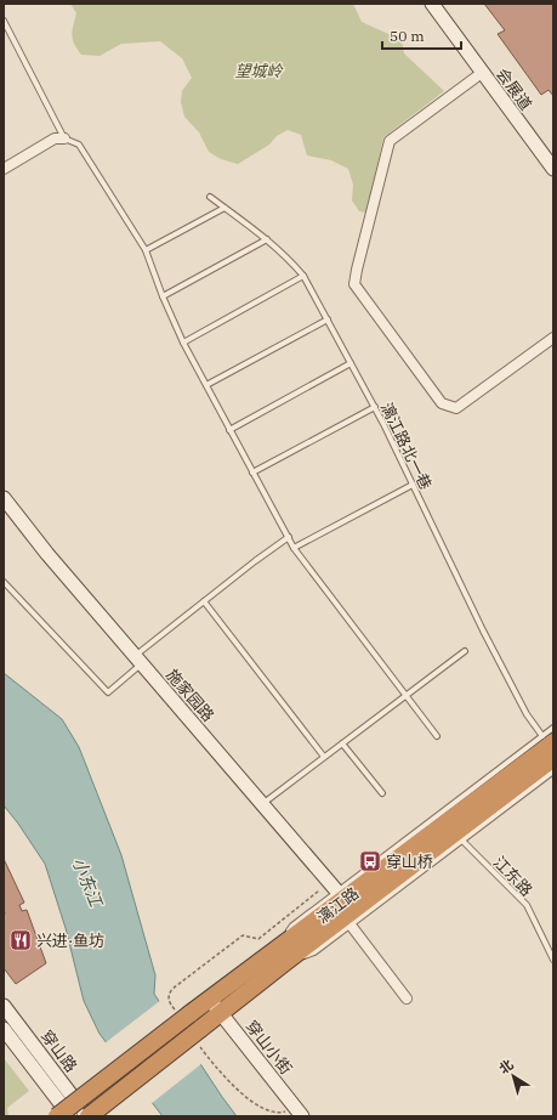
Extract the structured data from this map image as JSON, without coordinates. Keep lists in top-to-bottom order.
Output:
{
  "streets": {
    "highway": ["漓江路"],
    "street": [
      "会展道",
      "施家园路",
      "穿山小街",
      "穿山路"
    ],
    "lane": ["漓江路北一巷", "江东路"]
  },
  "crossings": [
    ["漓江路北一巷", "漓江路"],
    ["施家园路", "漓江路"],
    ["漓江路", "穿山小街"],
    ["漓江路", "穿山路"]
  ],
  "water": ["小东江"],
  "parks": ["望城岭"],
  "places": {
    "bus stop": ["穿山桥"],
    "restaurant": ["兴进·鱼坊"]
  },
  "scale_bar": "50 m",
  "north": "top left"
}
